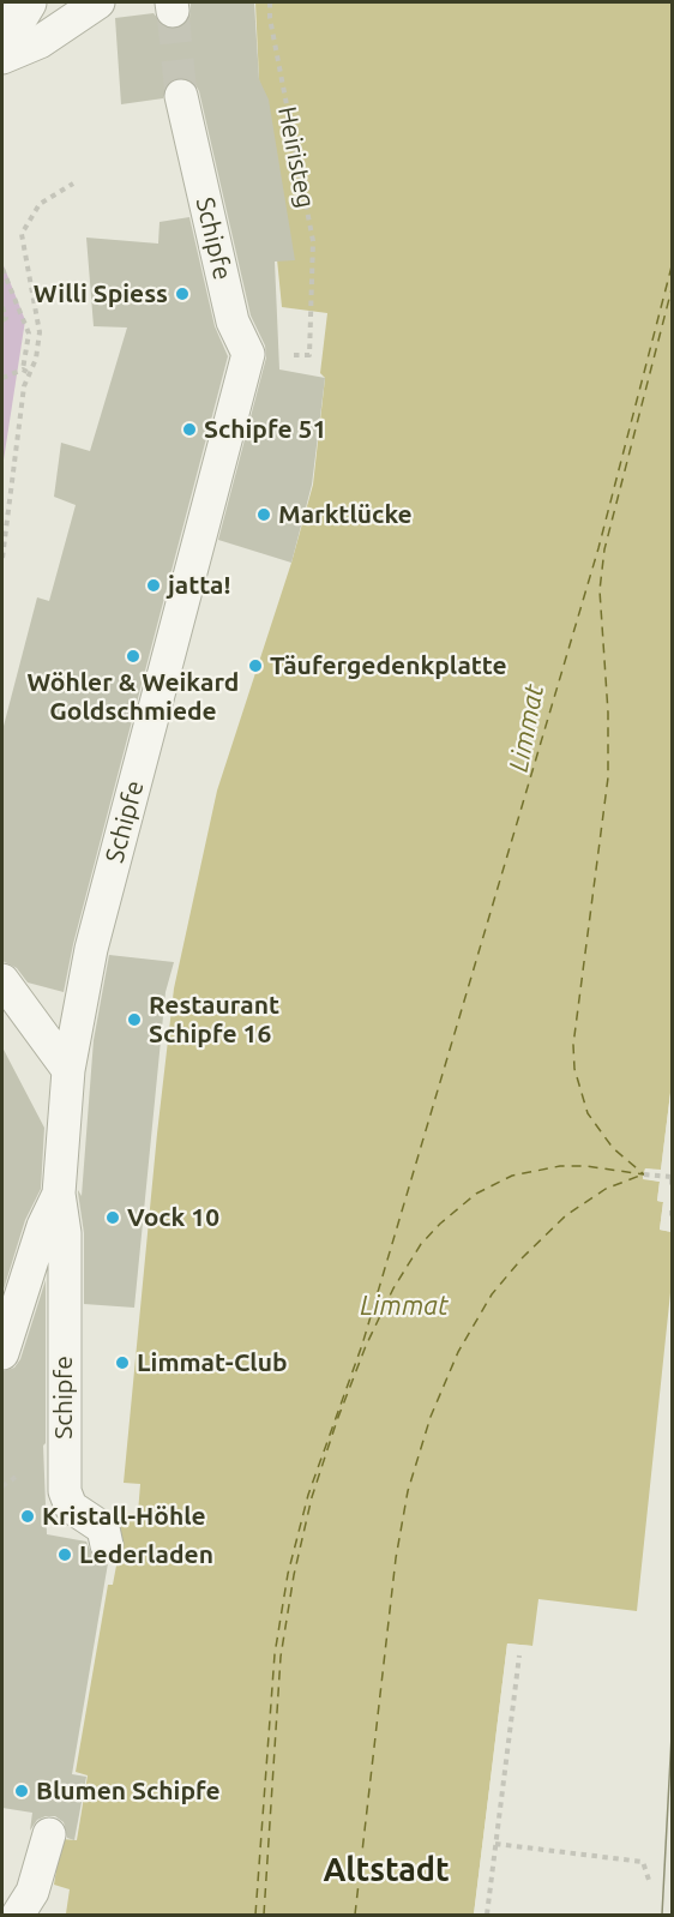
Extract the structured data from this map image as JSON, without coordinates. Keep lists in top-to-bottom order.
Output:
{
  "streets": {
    "street": ["Schipfe"],
    "path": ["Heiristeg"]
  },
  "districts": ["Altstadt"],
  "water": ["Limmat"],
  "places": [
    "Willi Spiess",
    "Schipfe 51",
    "Marktlücke",
    "jatta!",
    "Wöhler & Weikard Goldschmiede",
    "Täufergedenkplatte",
    "Restaurant Schipfe 16",
    "Vock 10",
    "Limmat-Club",
    "Kristall-Höhle",
    "Lederladen",
    "Blumen Schipfe"
  ]
}
